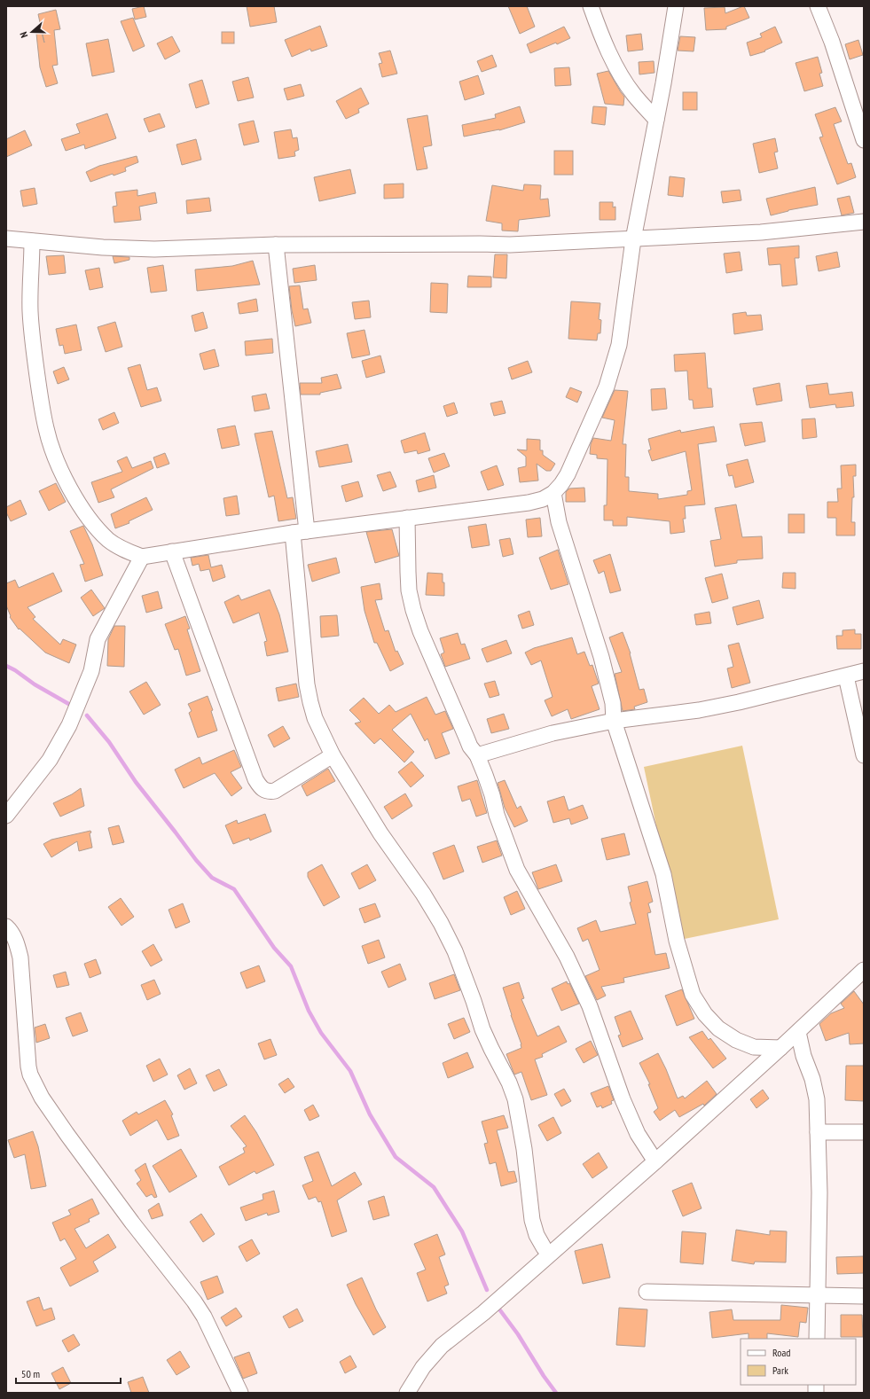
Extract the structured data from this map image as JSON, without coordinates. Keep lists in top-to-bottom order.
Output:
{
  "legend": ["Road", "Park"],
  "scale_bar": "50 m",
  "north": "left"
}
